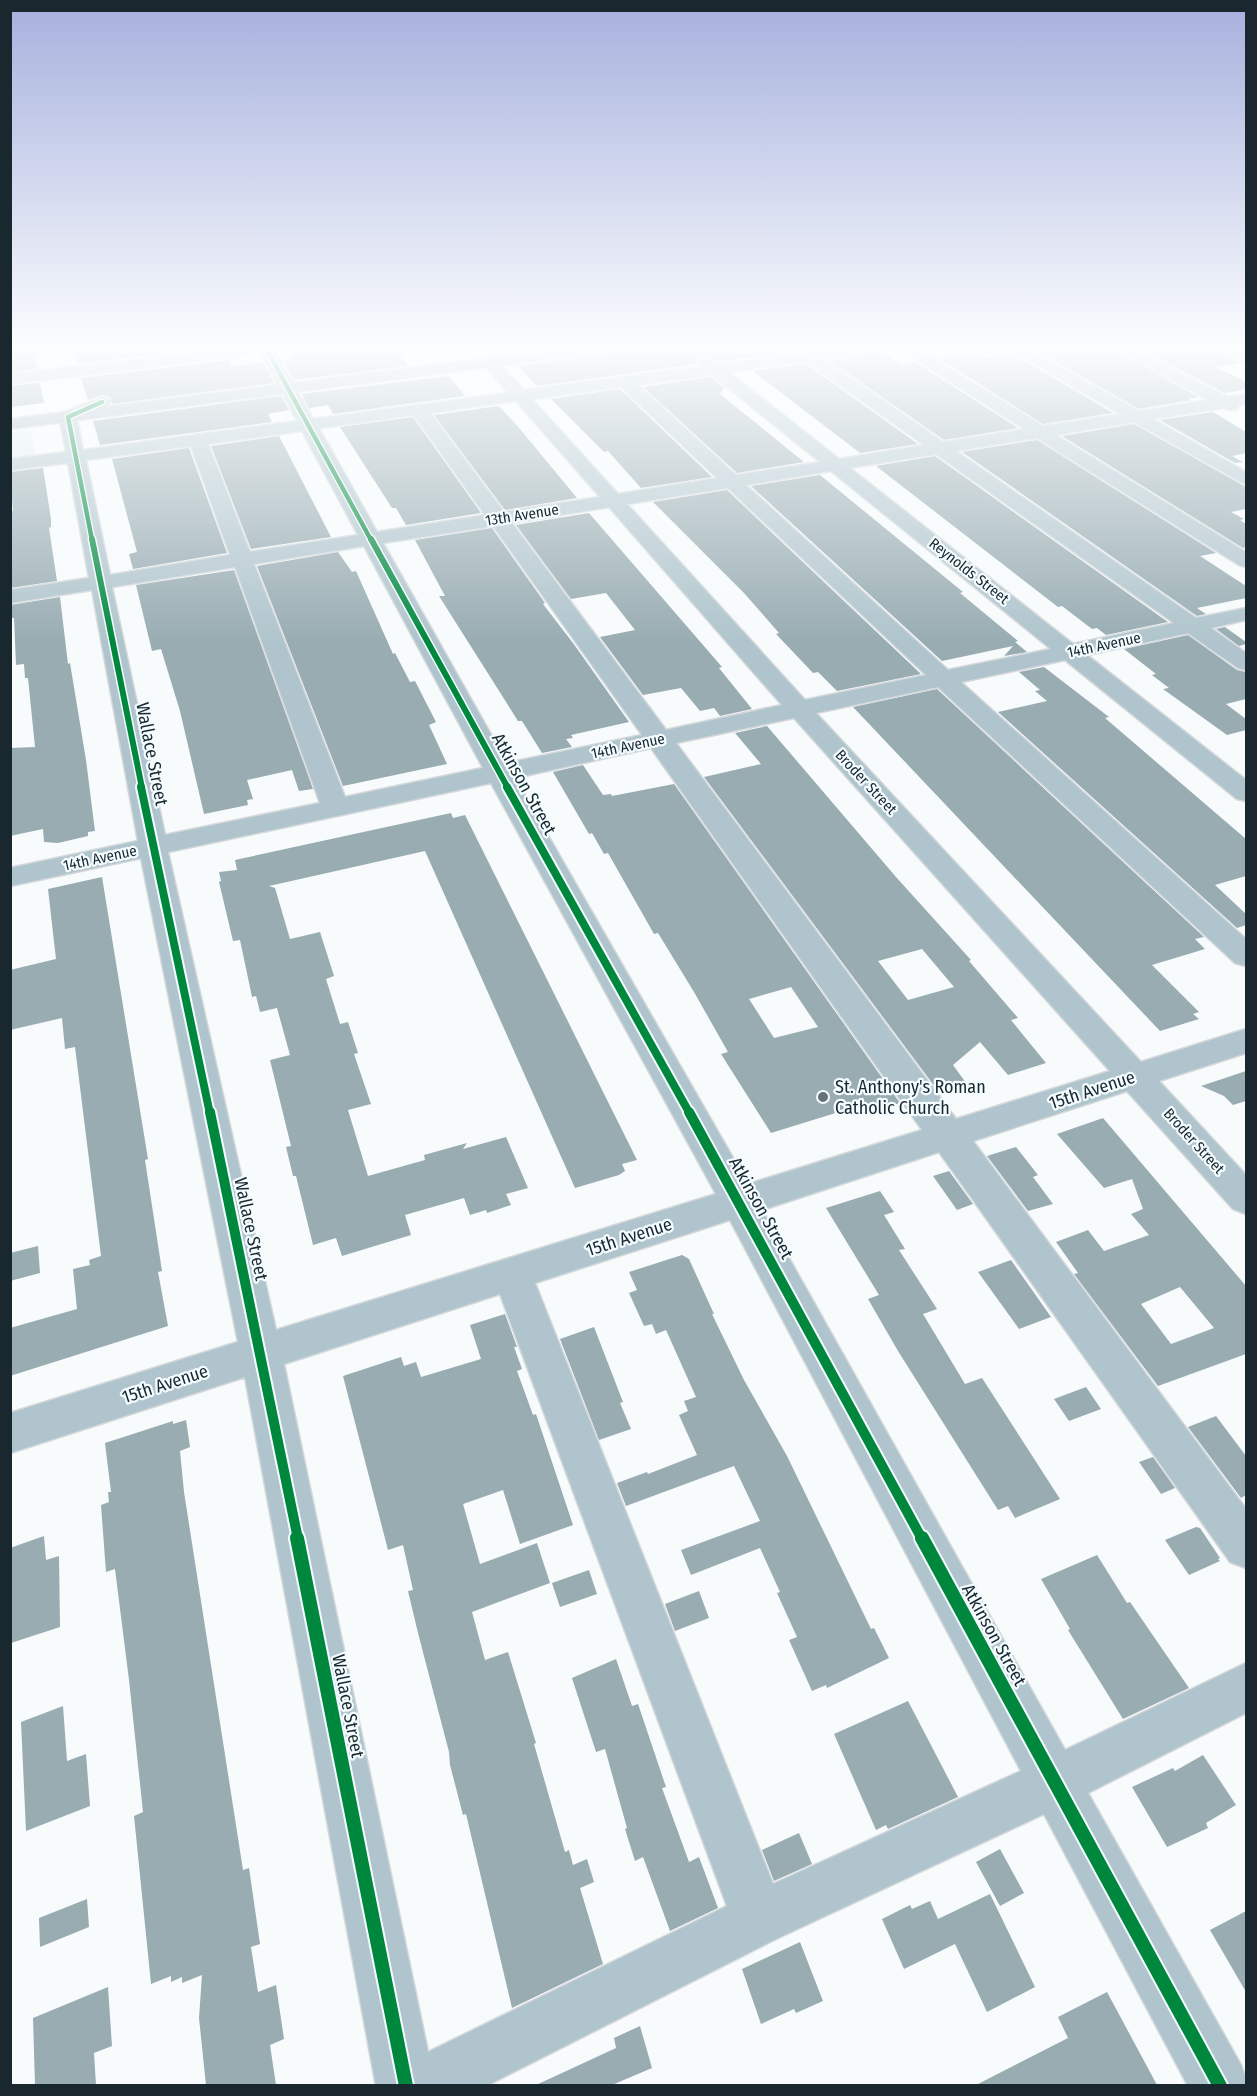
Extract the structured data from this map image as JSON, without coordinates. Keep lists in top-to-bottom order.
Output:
{
  "streets": {
    "street": [
      "13th Avenue",
      "Reynolds Street",
      "14th Avenue",
      "Wallace Street",
      "Broder Street",
      "Atkinson Street",
      "15th Avenue"
    ]
  },
  "crossings": [
    ["13th Avenue", "Reynolds Street"],
    ["13th Avenue", "Wallace Street"],
    ["13th Avenue", "Broder Street"],
    ["13th Avenue", "Atkinson Street"],
    ["Reynolds Street", "14th Avenue"],
    ["14th Avenue", "Wallace Street"],
    ["14th Avenue", "Broder Street"],
    ["14th Avenue", "Atkinson Street"],
    ["Wallace Street", "15th Avenue"],
    ["Broder Street", "15th Avenue"],
    ["Atkinson Street", "15th Avenue"]
  ],
  "places": ["St. Anthony's Roman Catholic Church"]
}
